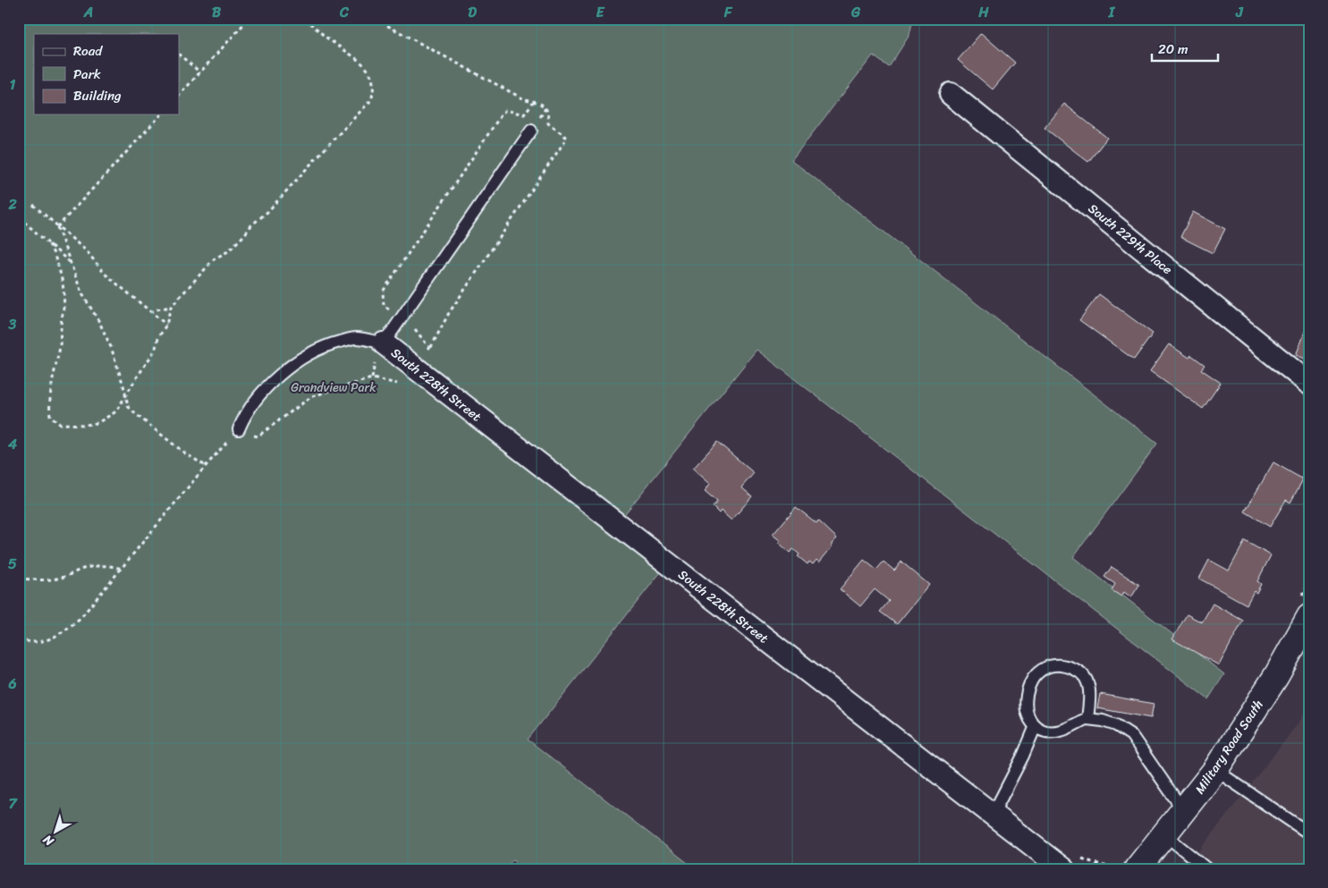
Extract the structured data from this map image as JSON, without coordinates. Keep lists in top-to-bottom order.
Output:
{
  "streets": {
    "main road": ["Military Road South"],
    "street": ["South 229th Place", "South 228th Street"]
  },
  "parks": ["Grandview Park"],
  "legend": ["Road", "Park", "Building"],
  "scale_bar": "20 m",
  "north": "bottom left",
  "grid": {
    "columns": [
      "A",
      "B",
      "C",
      "D",
      "E",
      "F",
      "G",
      "H",
      "I",
      "J"
    ],
    "rows": [
      "1",
      "2",
      "3",
      "4",
      "5",
      "6",
      "7"
    ]
  }
}
